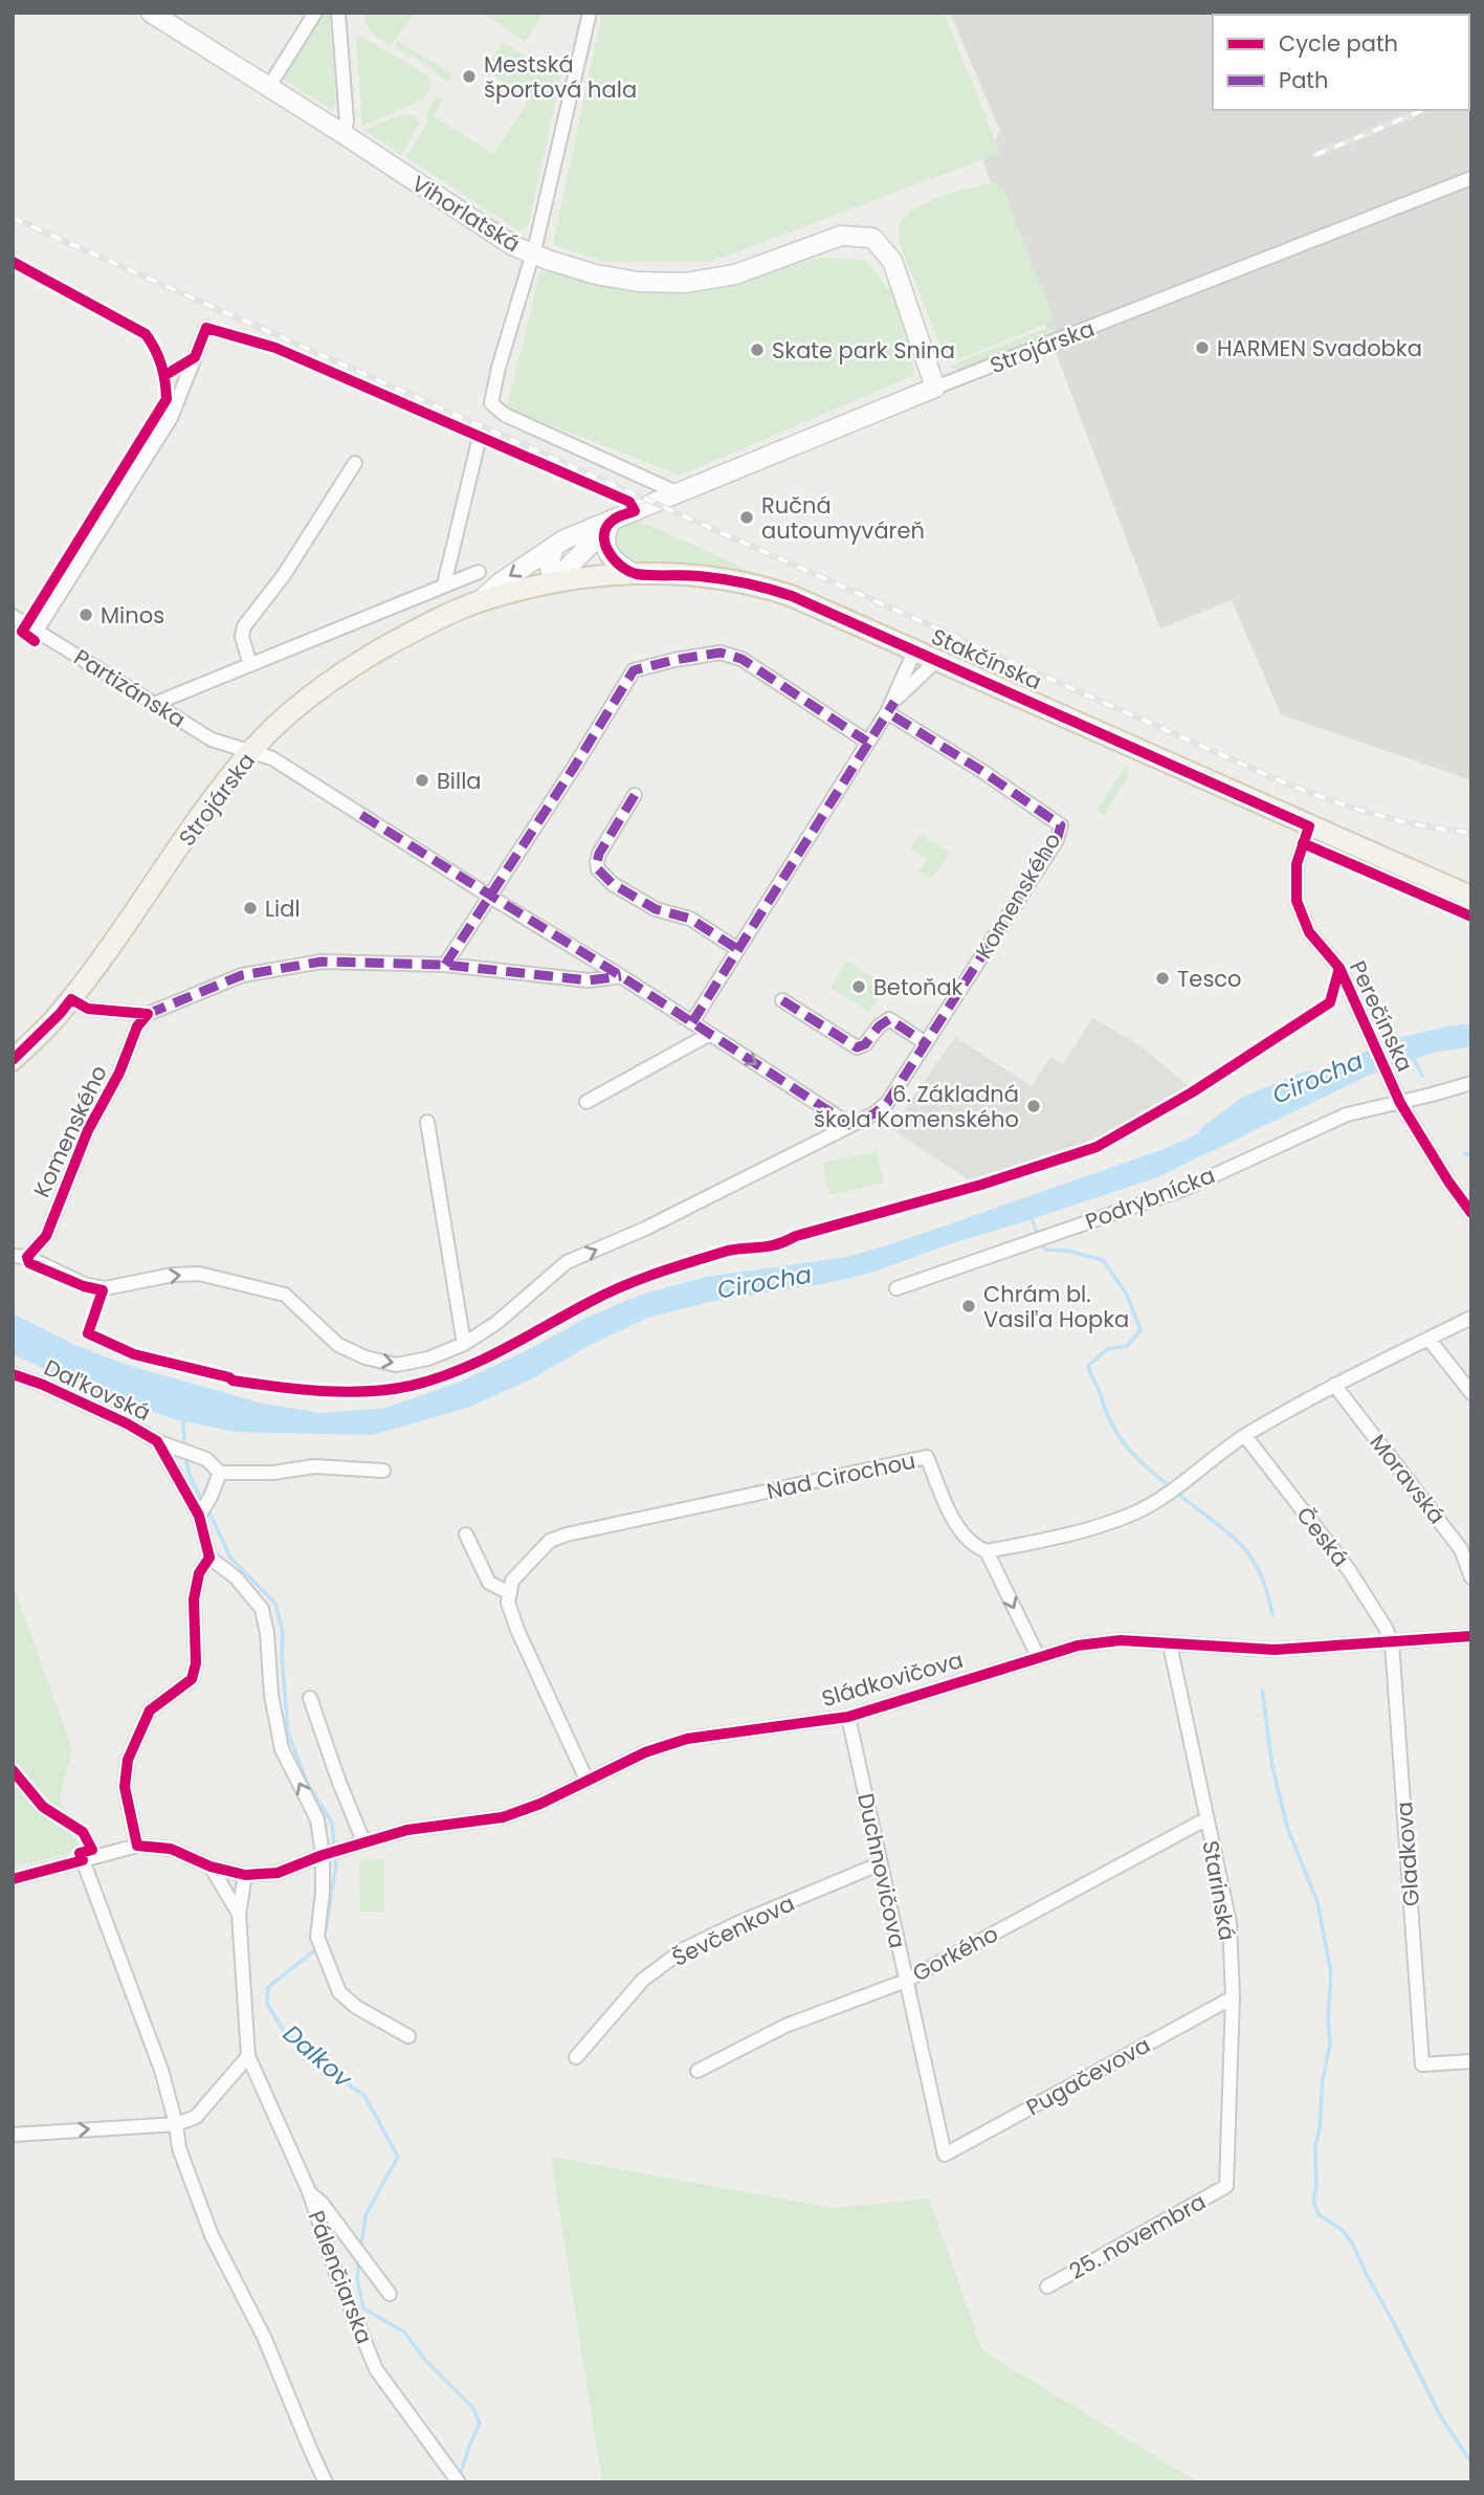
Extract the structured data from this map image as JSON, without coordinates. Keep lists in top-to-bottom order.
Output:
{
  "streets": {
    "main road": ["Vihorlatská", "Strojárska", "Stakčínska"],
    "street": [
      "Partizánska",
      "Komenského",
      "Perečínska",
      "Podrybnícka",
      "Daľkovská",
      "Nad Cirochou",
      "Moravská",
      "Česká",
      "Sládkovičova",
      "Gladkova",
      "Duchnovičova",
      "Starinská",
      "Ševčenkova",
      "Gorkého",
      "Pugačevova",
      "25. novembra",
      "Pálenčiarska"
    ]
  },
  "crossings": [
    ["Vihorlatská", "Strojárska"],
    ["Strojárska", "Stakčínska"],
    ["Strojárska", "Partizánska"],
    ["Stakčínska", "Perečínska"],
    ["Perečínska", "Podrybnícka"],
    ["Česká", "Sládkovičova"],
    ["Česká", "Gladkova"],
    ["Sládkovičova", "Gladkova"],
    ["Sládkovičova", "Duchnovičova"],
    ["Sládkovičova", "Starinská"],
    ["Sládkovičova", "Pálenčiarska"],
    ["Duchnovičova", "Ševčenkova"],
    ["Duchnovičova", "Gorkého"],
    ["Duchnovičova", "Pugačevova"],
    ["Starinská", "Gorkého"],
    ["Starinská", "Pugačevova"],
    ["Starinská", "25. novembra"]
  ],
  "one_way": ["Komenského"],
  "water": ["Cirocha", "Dalkov"],
  "places": [
    "Mestská športová hala",
    "HARMEN Svadobka",
    "Skate park Snina",
    "Ručná autoumyváreň",
    "Minos",
    "Billa",
    "Lidl",
    "Tesco",
    "Betoňak",
    "6. Základná škola Komenského",
    "Chrám bl. Vasiľa Hopka"
  ],
  "legend": ["Cycle path", "Path"]
}
